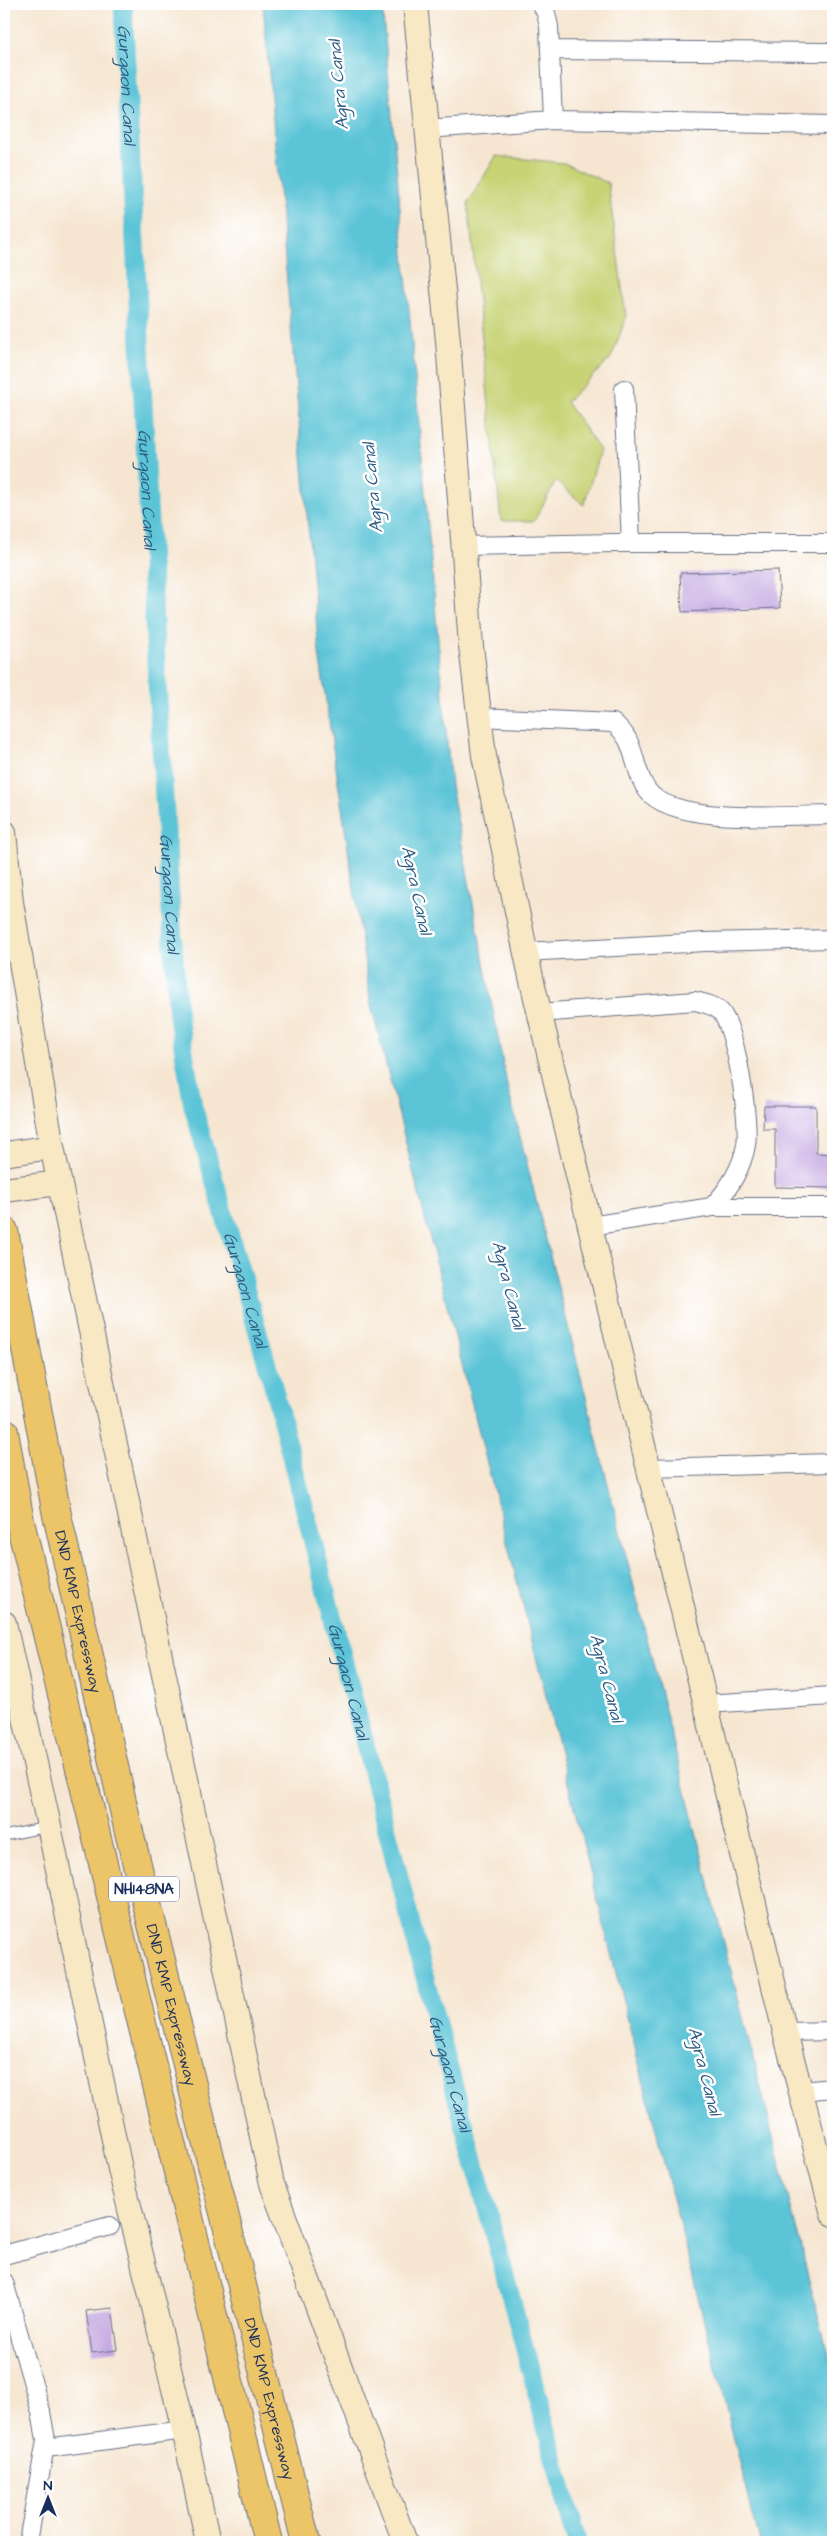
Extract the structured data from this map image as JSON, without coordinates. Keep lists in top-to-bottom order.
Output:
{
  "streets": {
    "highway": ["DND KMP Expressway", "NH148NA"]
  },
  "water": ["Gurgaon Canal", "Agra Canal"],
  "north": "top"
}
